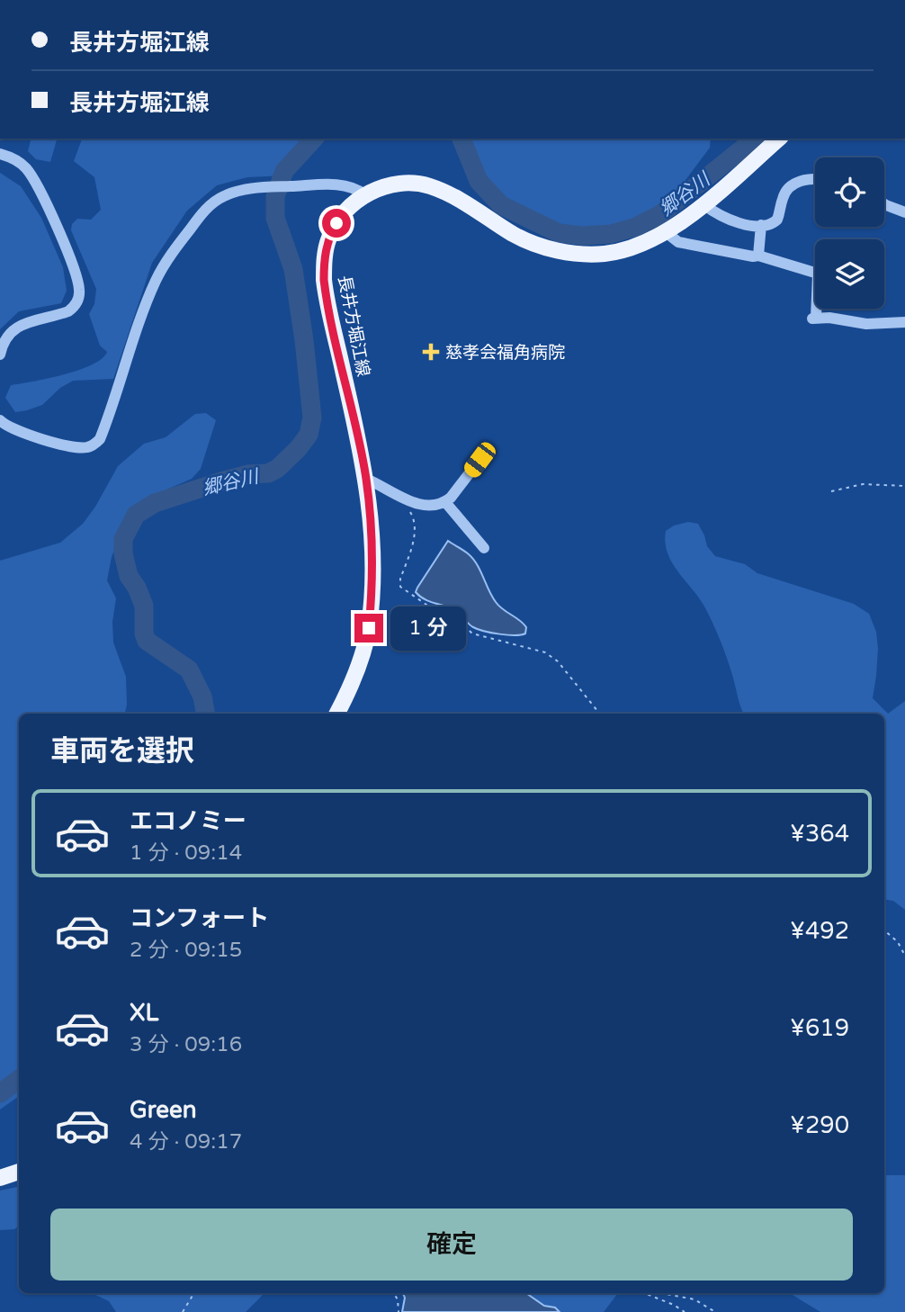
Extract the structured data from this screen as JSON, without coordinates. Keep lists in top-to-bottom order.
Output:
{
  "streets": {
    "main road": ["長井方堀江線"]
  },
  "water": ["郷谷川"],
  "places": {
    "health": ["慈孝会福角病院"]
  },
  "page": {
    "banner": ["長井方堀江線", "長井方堀江線"],
    "bubble": "1 分",
    "heading": "車両を選択",
    "list": [
      {
        "name": "エコノミー",
        "note": "1 分 · 09:14",
        "value": "¥364"
      },
      {
        "name": "コンフォート",
        "note": "2 分 · 09:15",
        "value": "¥492"
      },
      {
        "name": "XL",
        "note": "3 分 · 09:16",
        "value": "¥619"
      },
      {
        "name": "Green",
        "note": "4 分 · 09:17",
        "value": "¥290"
      }
    ],
    "buttons": "確定"
  }
}
